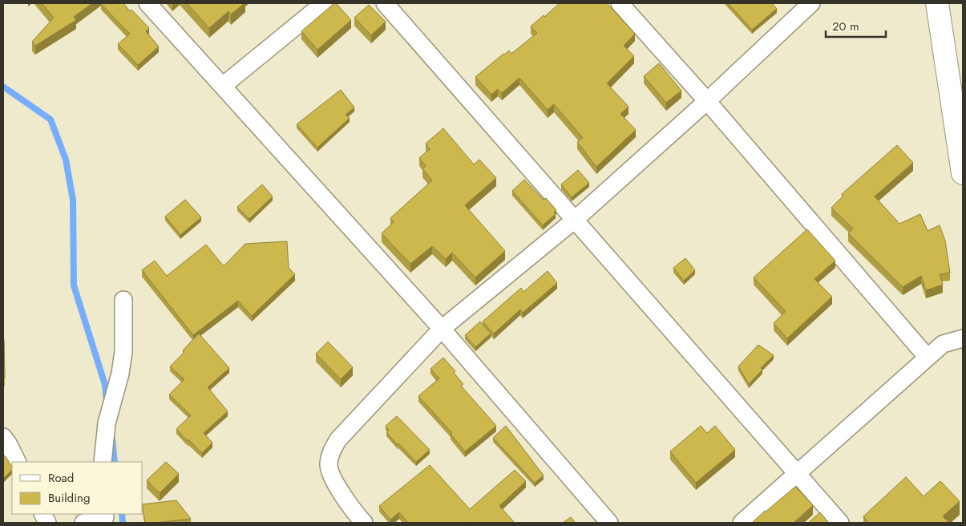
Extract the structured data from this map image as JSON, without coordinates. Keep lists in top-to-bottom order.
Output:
{
  "legend": ["Road", "Building"],
  "scale_bar": "20 m"
}
